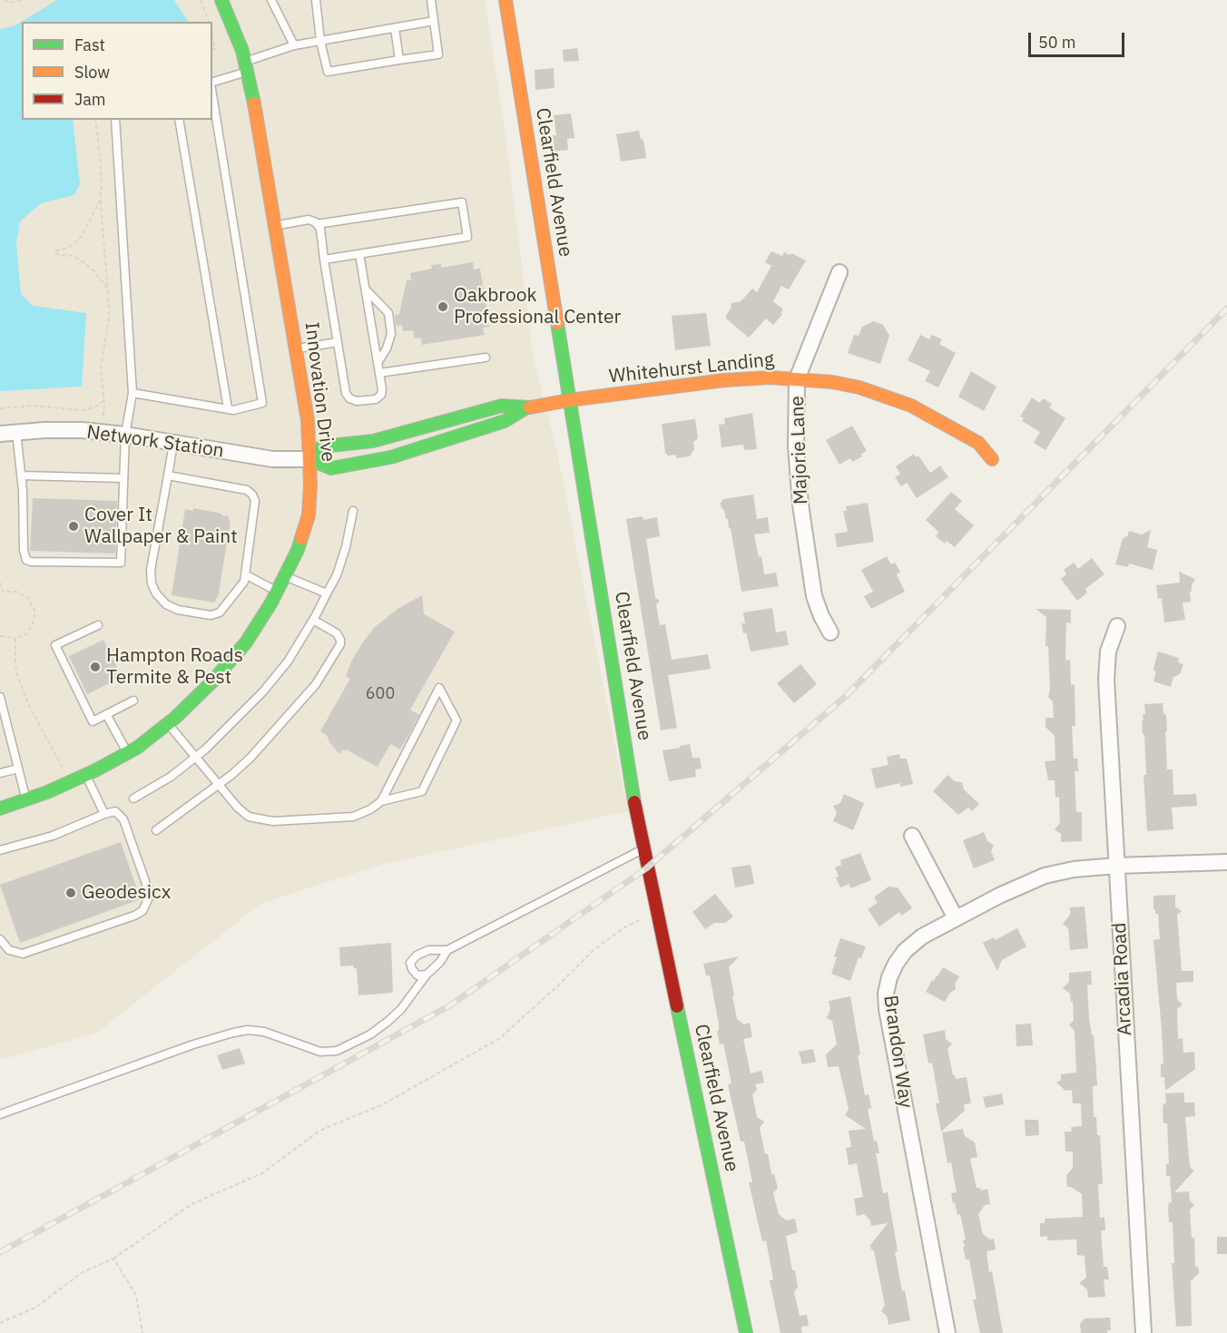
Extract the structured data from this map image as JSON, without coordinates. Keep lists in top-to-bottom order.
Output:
{
  "streets": {
    "street": [
      "Clearfield Avenue",
      "Whitehurst Landing",
      "Innovation Drive",
      "Network Station",
      "Majorie Lane",
      "Arcadia Road",
      "Brandon Way"
    ]
  },
  "crossings": [
    ["Clearfield Avenue", "Whitehurst Landing"],
    ["Clearfield Avenue", "Network Station"],
    ["Whitehurst Landing", "Network Station"],
    ["Whitehurst Landing", "Majorie Lane"],
    ["Innovation Drive", "Network Station"],
    ["Arcadia Road", "Brandon Way"]
  ],
  "places": [
    "Oakbrook Professional Center",
    "Cover It Wallpaper & Paint",
    "Hampton Roads Termite & Pest",
    "Geodesicx"
  ],
  "house_numbers": ["600"],
  "legend": ["Fast", "Slow", "Jam"],
  "scale_bar": "50 m"
}
